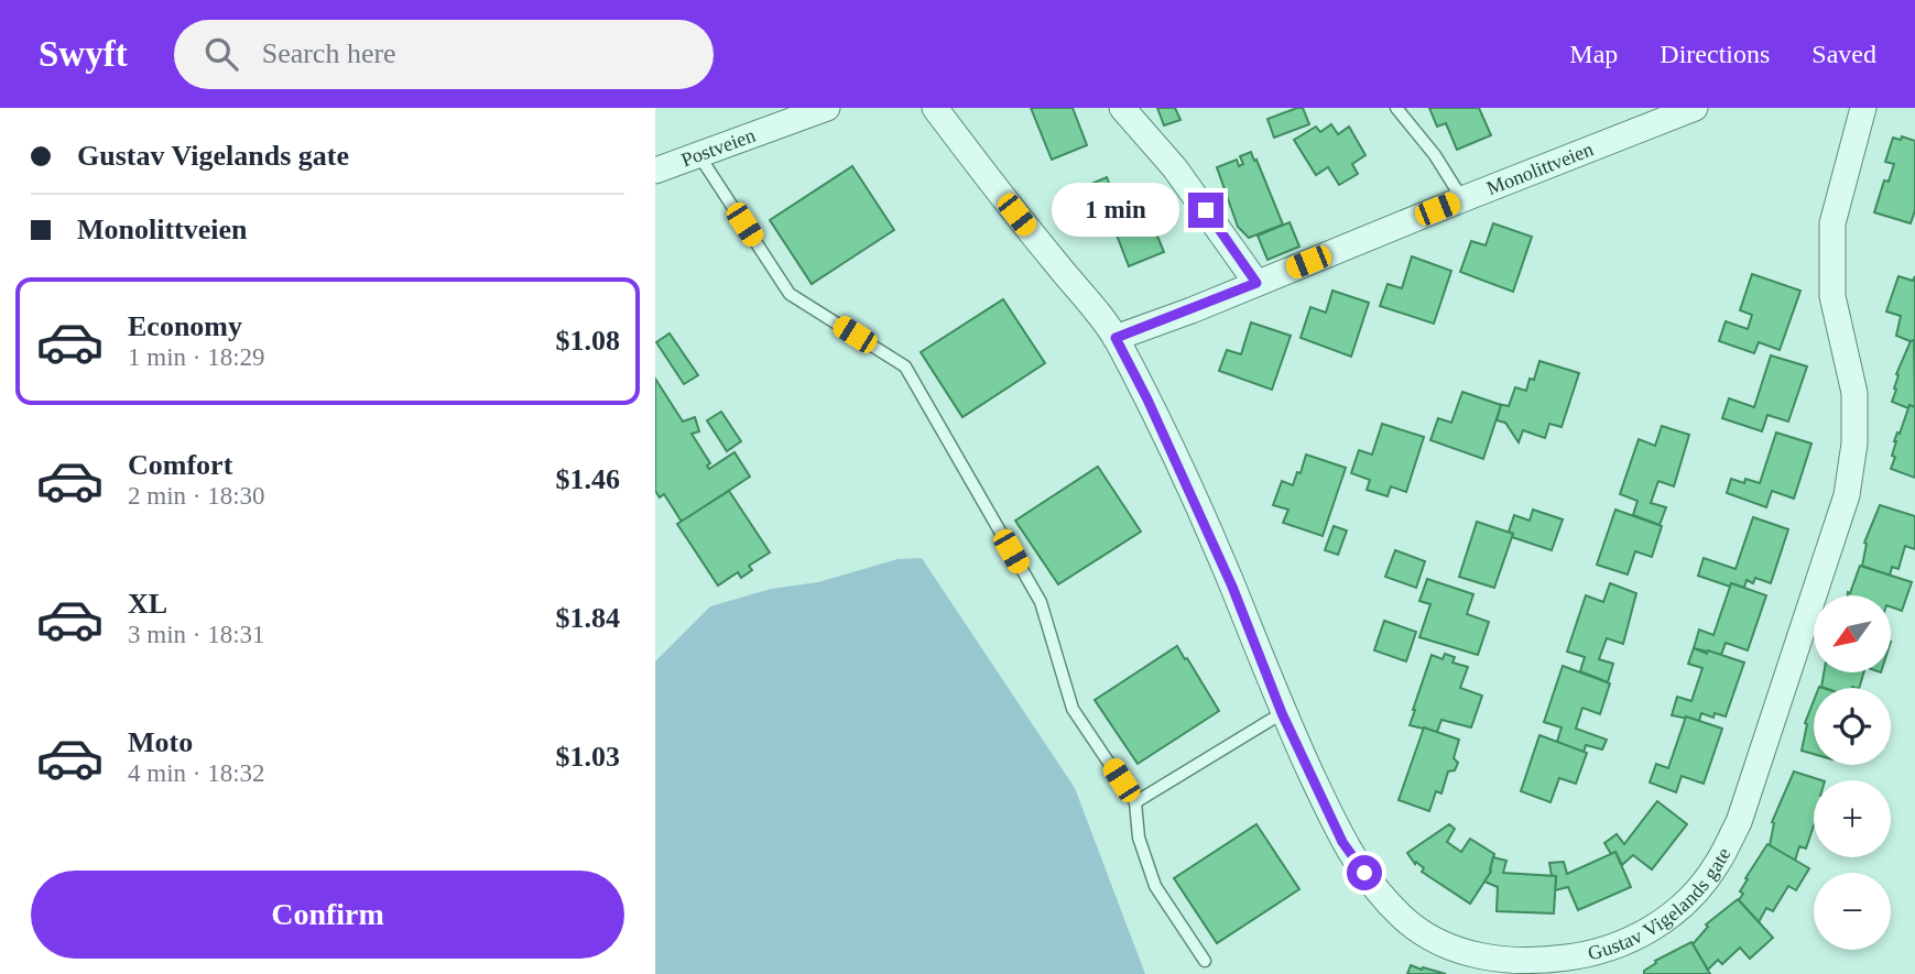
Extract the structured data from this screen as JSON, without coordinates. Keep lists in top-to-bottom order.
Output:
{
  "streets": {
    "street": ["Postveien", "Monolittveien", "Gustav Vigelands gate"]
  },
  "crossings": [
    ["Monolittveien", "Gustav Vigelands gate"]
  ],
  "north": "bottom left",
  "page": {
    "header": "Swyft",
    "search": "Search here",
    "nav": ["Map", "Directions", "Saved"],
    "banner": ["Gustav Vigelands gate", "Monolittveien"],
    "bubble": "1 min",
    "list": [
      {
        "name": "Economy",
        "note": "1 min · 18:29",
        "value": "$1.08"
      },
      {
        "name": "Comfort",
        "note": "2 min · 18:30",
        "value": "$1.46"
      },
      {
        "name": "XL",
        "note": "3 min · 18:31",
        "value": "$1.84"
      },
      {
        "name": "Moto",
        "note": "4 min · 18:32",
        "value": "$1.03"
      }
    ],
    "map_buttons": ["+", "−"],
    "buttons": "Confirm"
  }
}
